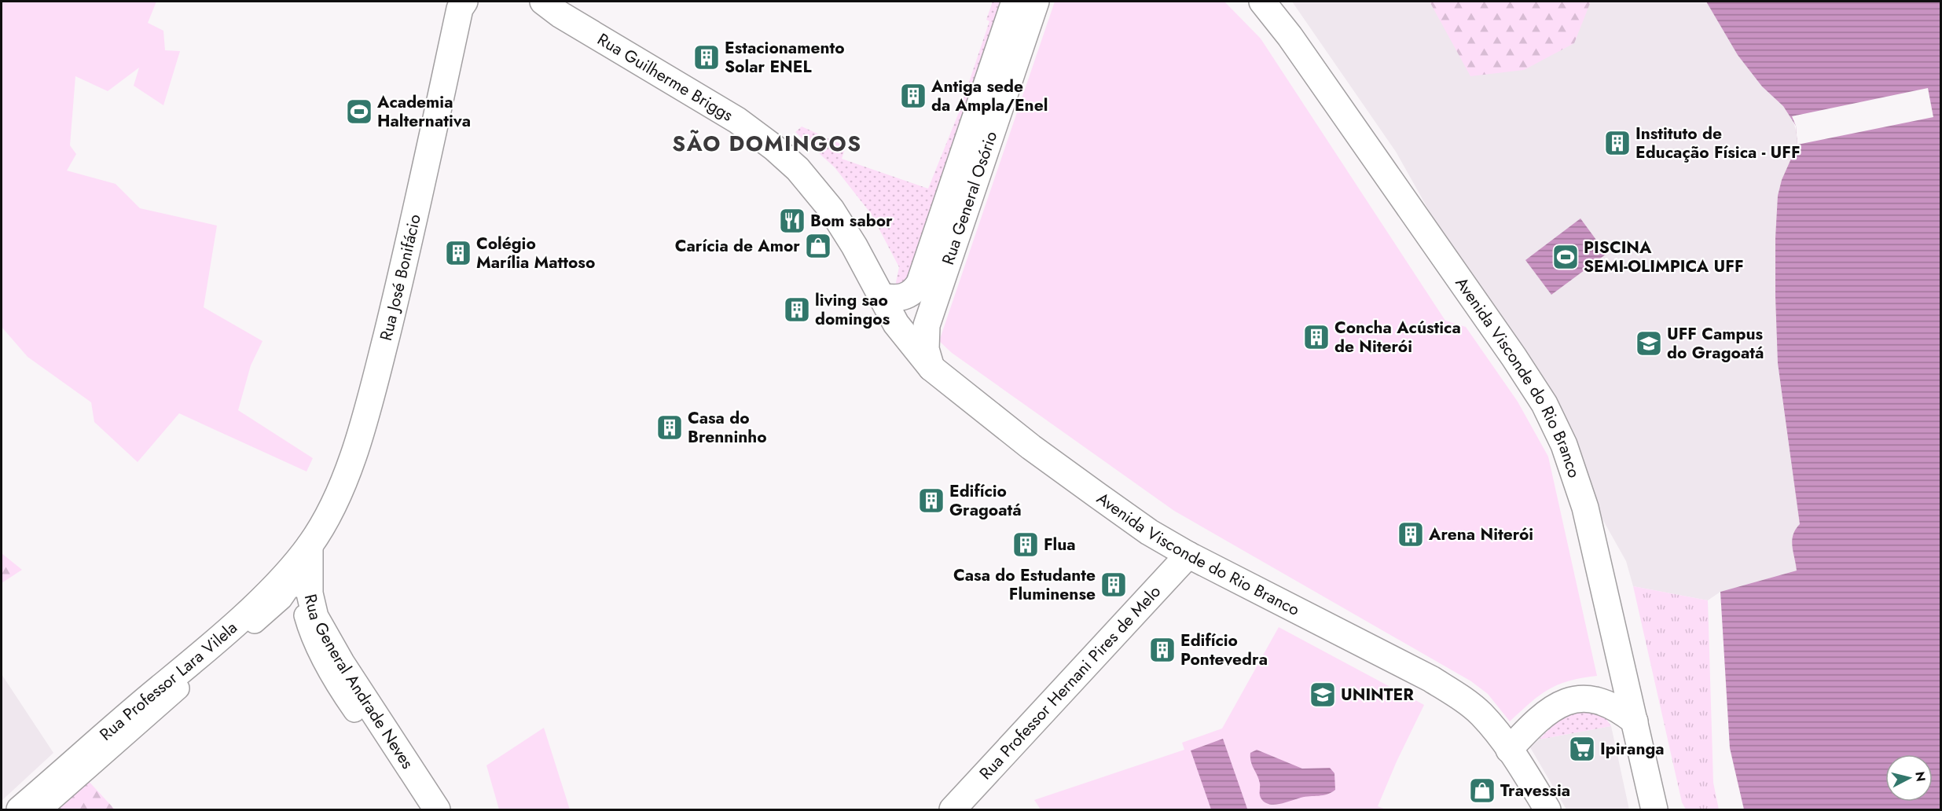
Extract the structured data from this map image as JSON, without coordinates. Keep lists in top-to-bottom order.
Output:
{
  "streets": {
    "street": [
      "Rua Guilherme Briggs",
      "Rua General Osório",
      "Rua José Bonifácio",
      "Avenida Visconde do Rio Branco",
      "Rua Professor Lara Vilela",
      "Rua General Andrade Neves",
      "Rua Professor Hernani Pires de Melo"
    ]
  },
  "crossings": [
    ["Rua Guilherme Briggs", "Rua General Osório"],
    ["Rua Guilherme Briggs", "Avenida Visconde do Rio Branco"],
    ["Rua General Osório", "Avenida Visconde do Rio Branco"],
    ["Rua José Bonifácio", "Rua Professor Lara Vilela"],
    ["Rua José Bonifácio", "Rua General Andrade Neves"],
    ["Avenida Visconde do Rio Branco", "Rua Professor Hernani Pires de Melo"],
    ["Rua Professor Lara Vilela", "Rua General Andrade Neves"]
  ],
  "districts": ["SÃO DOMINGOS"],
  "places": {
    "building": [
      "Estacionamento Solar ENEL",
      "Antiga sede da Ampla/Enel",
      "Instituto de Educação Física - UFF",
      "Colégio Marília Mattoso",
      "living sao domingos",
      "Concha Acústica de Niterói",
      "Casa do Brenninho",
      "Edifício Gragoatá",
      "Arena Niterói",
      "Flua",
      "Casa do Estudante Fluminense",
      "Edifício Pontevedra"
    ],
    "sports": ["Academia Halternativa", "PISCINA SEMI-OLIMPICA UFF"],
    "restaurant": ["Bom sabor"],
    "shop": ["Carícia de Amor", "Travessia"],
    "school or university": ["UFF Campus do Gragoatá", "UNINTER"],
    "supermarket": ["Ipiranga"]
  },
  "north": "right"
}
